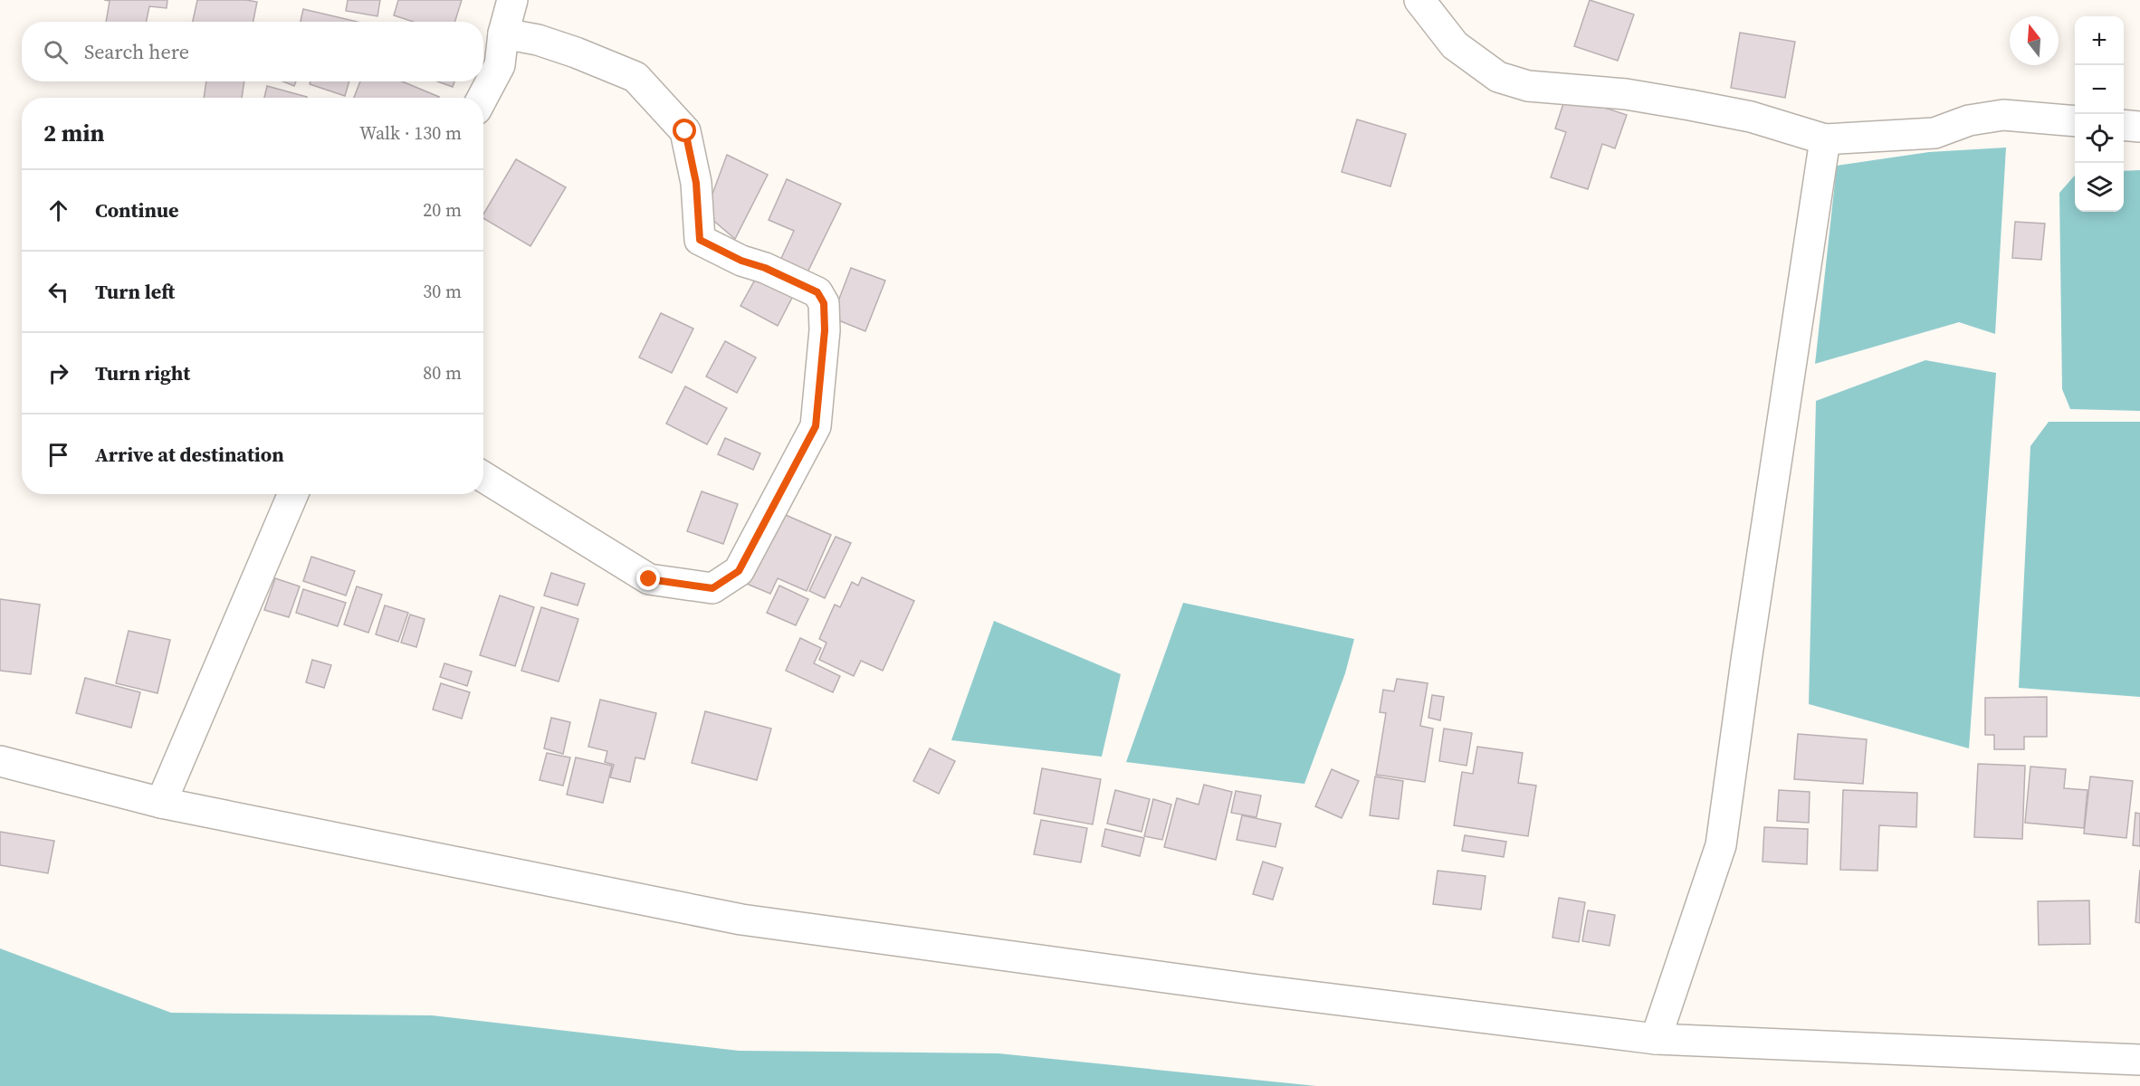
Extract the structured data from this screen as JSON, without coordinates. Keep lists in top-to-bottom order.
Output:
{
  "north": "top",
  "page": {
    "map_buttons": ["+", "−"],
    "search": "Search here",
    "heading": ["2 min", "Walk · 130 m"],
    "list": [
      ["Continue", "20 m"],
      ["Turn left", "30 m"],
      ["Turn right", "80 m"],
      "Arrive at destination"
    ]
  }
}
